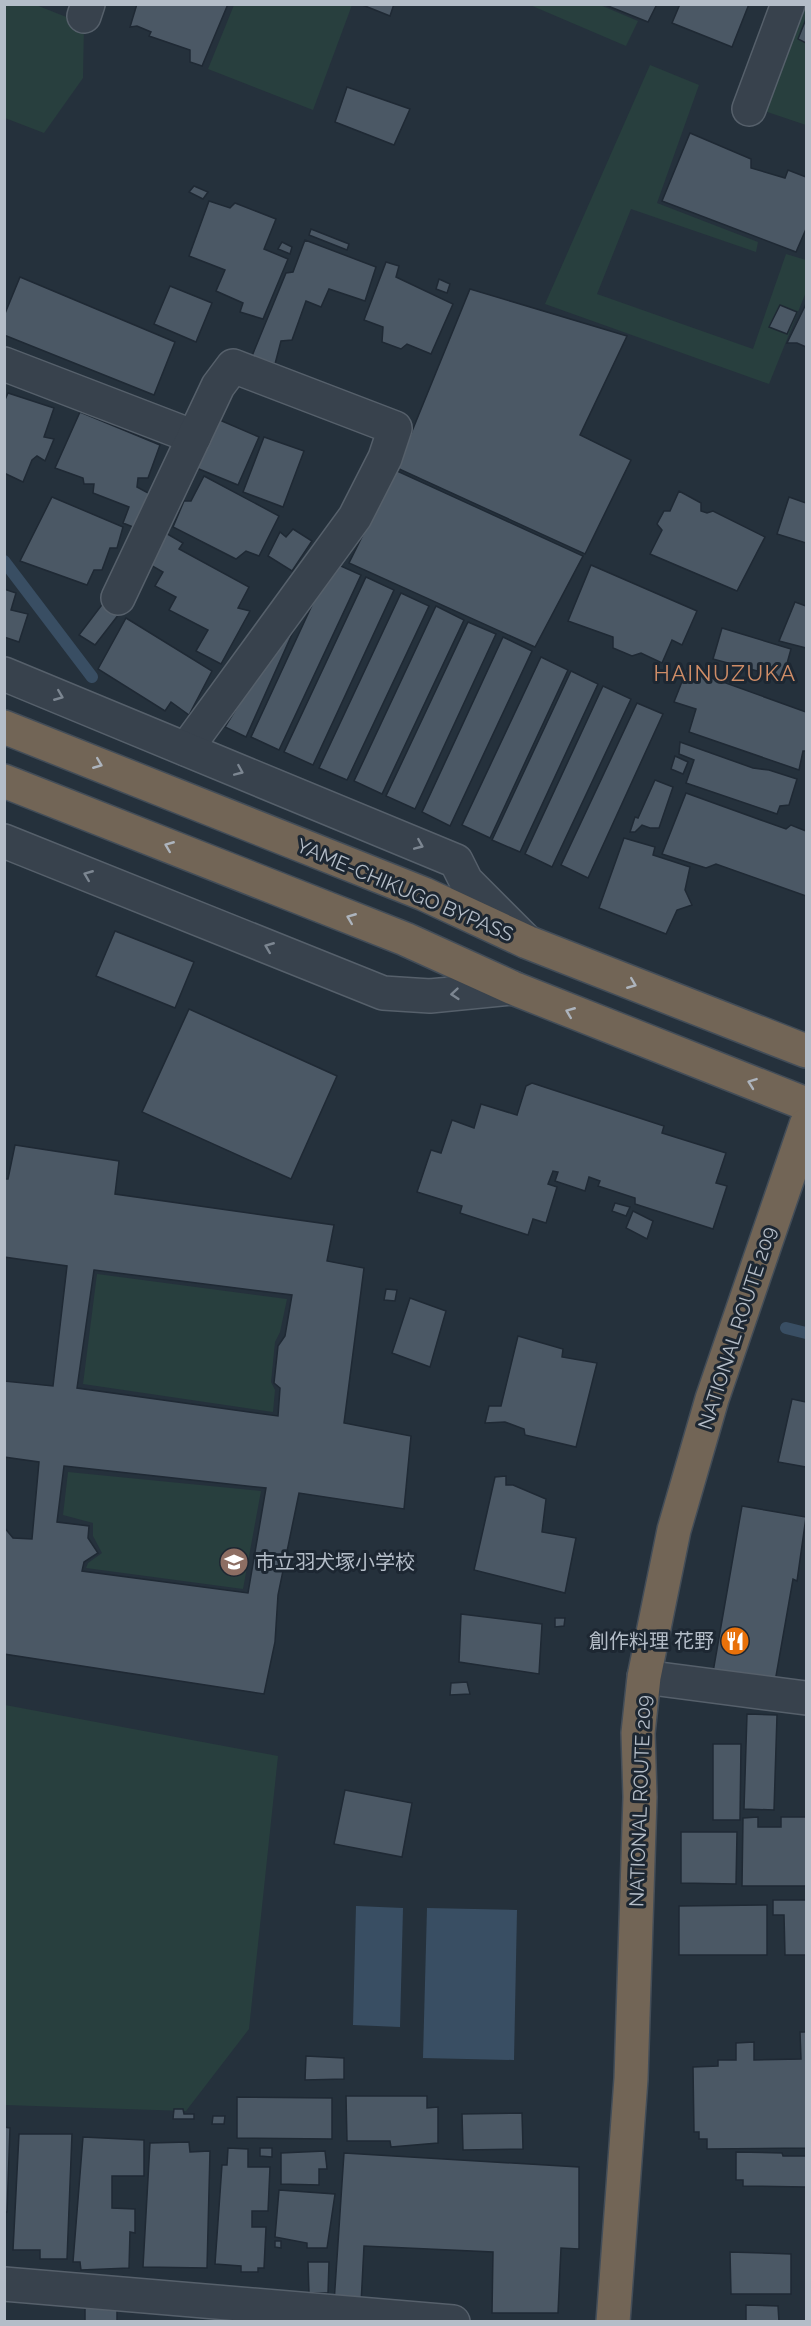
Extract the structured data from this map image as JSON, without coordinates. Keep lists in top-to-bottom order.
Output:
{
  "streets": {
    "highway": ["YAME-CHIKUGO BYPASS", "NATIONAL ROUTE 209"]
  },
  "districts": ["HAINUZUKA"],
  "places": {
    "school or university": ["市立羽犬塚小学校"],
    "restaurant": ["創作料理 花野"]
  }
}
